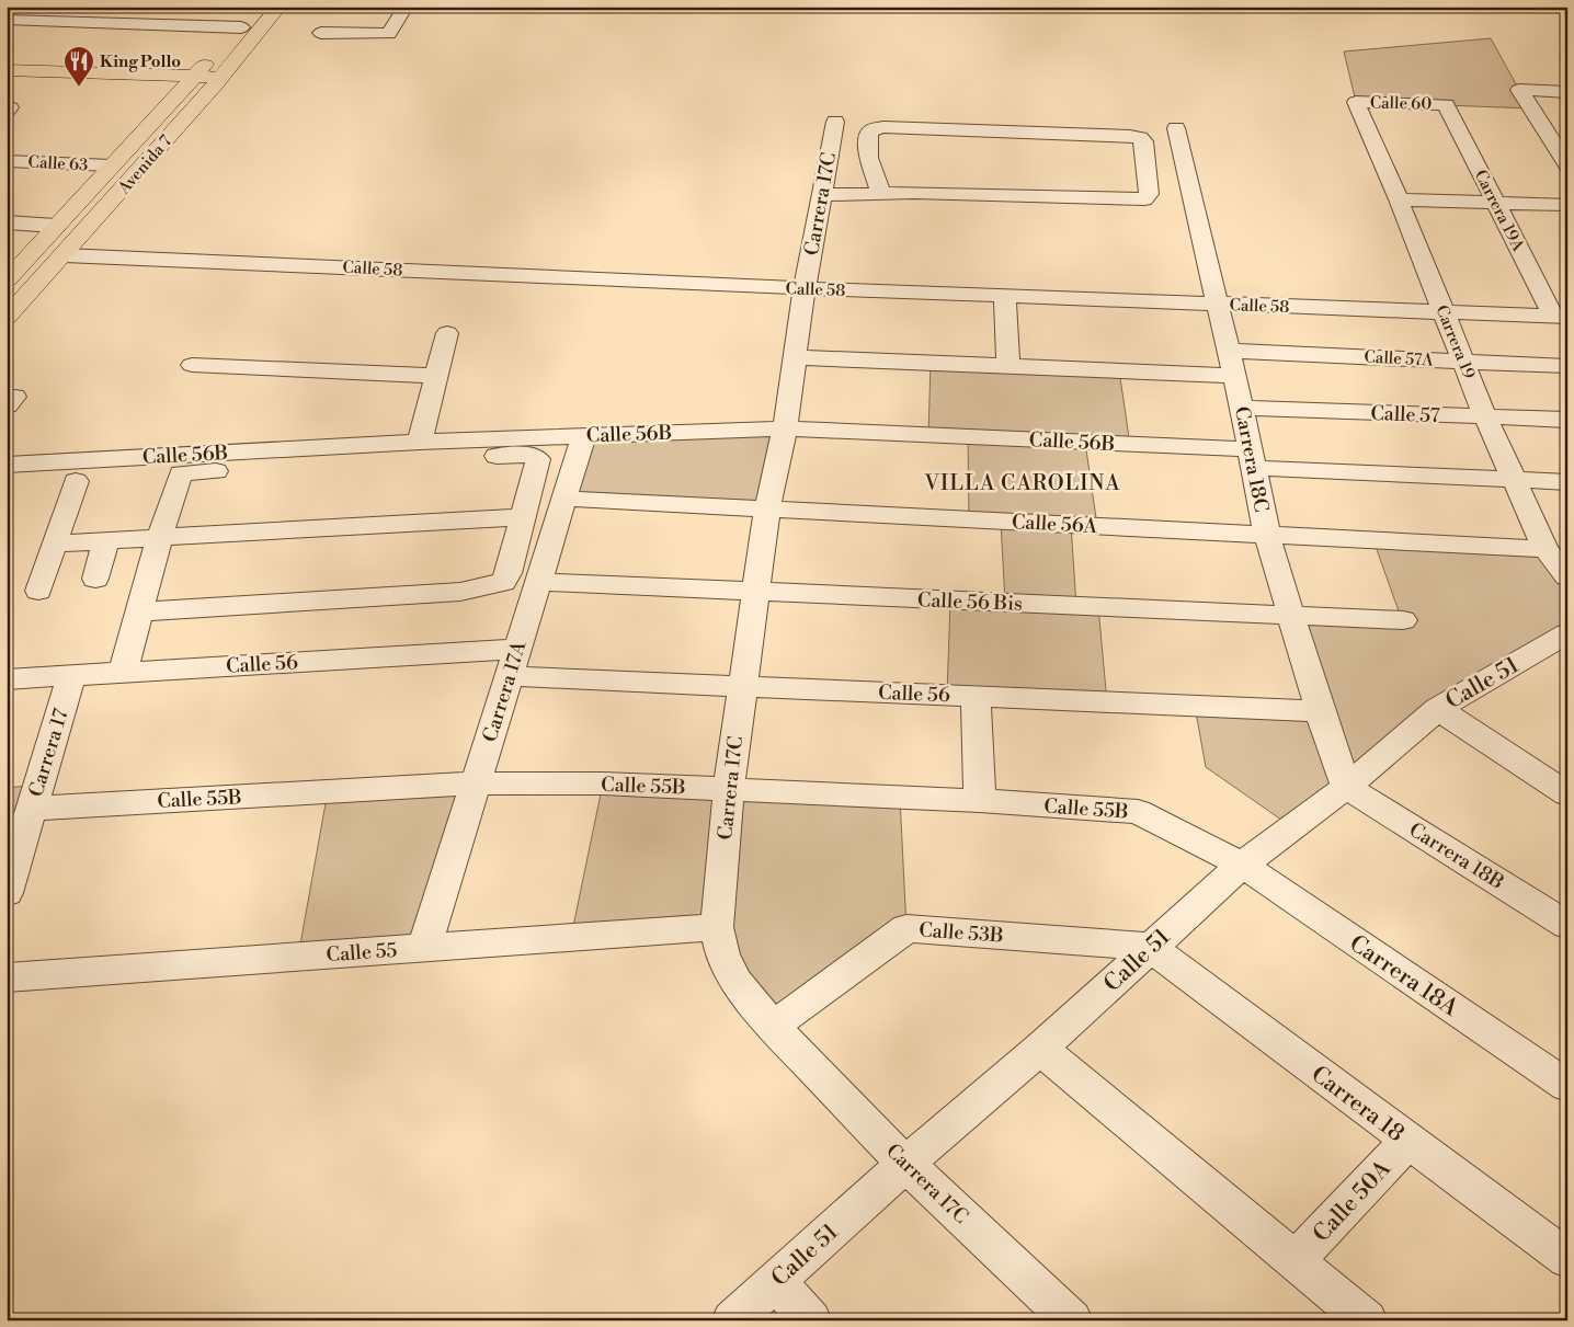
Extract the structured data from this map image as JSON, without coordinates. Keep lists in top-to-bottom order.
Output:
{
  "streets": {
    "main road": ["Avenida 7"],
    "street": [
      "Calle 60",
      "Calle 63",
      "Carrera 17C",
      "Carrera 19A",
      "Calle 58",
      "Carrera 19",
      "Calle 57A",
      "Calle 57",
      "Calle 56B",
      "Carrera 18C",
      "Calle 56A",
      "Calle 56 Bis",
      "Calle 56",
      "Calle 51",
      "Carrera 17A",
      "Carrera 17",
      "Calle 55B",
      "Carrera 18B",
      "Calle 53B",
      "Calle 55",
      "Carrera 18A",
      "Carrera 18",
      "Calle 50A"
    ]
  },
  "crossings": [
    ["Calle 60", "Carrera 19A"],
    ["Calle 60", "Carrera 19"],
    ["Calle 63", "Avenida 7"],
    ["Avenida 7", "Calle 58"],
    ["Carrera 17C", "Calle 58"],
    ["Carrera 17C", "Calle 56B"],
    ["Carrera 17C", "Calle 56A"],
    ["Carrera 17C", "Calle 56 Bis"],
    ["Carrera 17C", "Calle 56"],
    ["Carrera 17C", "Calle 51"],
    ["Carrera 17C", "Calle 55B"],
    ["Carrera 17C", "Calle 53B"],
    ["Carrera 17C", "Calle 55"],
    ["Carrera 19A", "Calle 58"],
    ["Calle 58", "Carrera 19"],
    ["Calle 58", "Carrera 18C"],
    ["Carrera 19", "Calle 57A"],
    ["Carrera 19", "Calle 57"],
    ["Carrera 19", "Calle 56B"],
    ["Carrera 19", "Calle 56A"],
    ["Calle 57A", "Carrera 18C"],
    ["Calle 57", "Carrera 18C"],
    ["Calle 56B", "Carrera 18C"],
    ["Calle 56B", "Carrera 17A"],
    ["Carrera 18C", "Calle 56A"],
    ["Carrera 18C", "Calle 56 Bis"],
    ["Carrera 18C", "Calle 56"],
    ["Carrera 18C", "Calle 51"],
    ["Carrera 18C", "Carrera 18B"],
    ["Calle 56A", "Carrera 17A"],
    ["Calle 56 Bis", "Carrera 17A"],
    ["Calle 56", "Carrera 17A"],
    ["Calle 56", "Carrera 17"],
    ["Calle 51", "Calle 55B"],
    ["Calle 51", "Carrera 18B"],
    ["Calle 51", "Calle 53B"],
    ["Calle 51", "Carrera 18A"],
    ["Calle 51", "Carrera 18"],
    ["Carrera 17A", "Calle 55B"],
    ["Carrera 17A", "Calle 55"],
    ["Carrera 17", "Calle 55B"],
    ["Calle 55B", "Carrera 18A"],
    ["Calle 53B", "Carrera 18"],
    ["Carrera 18", "Calle 50A"]
  ],
  "districts": ["VILLA CAROLINA"],
  "places": {
    "restaurant": ["King Pollo"]
  }
}
